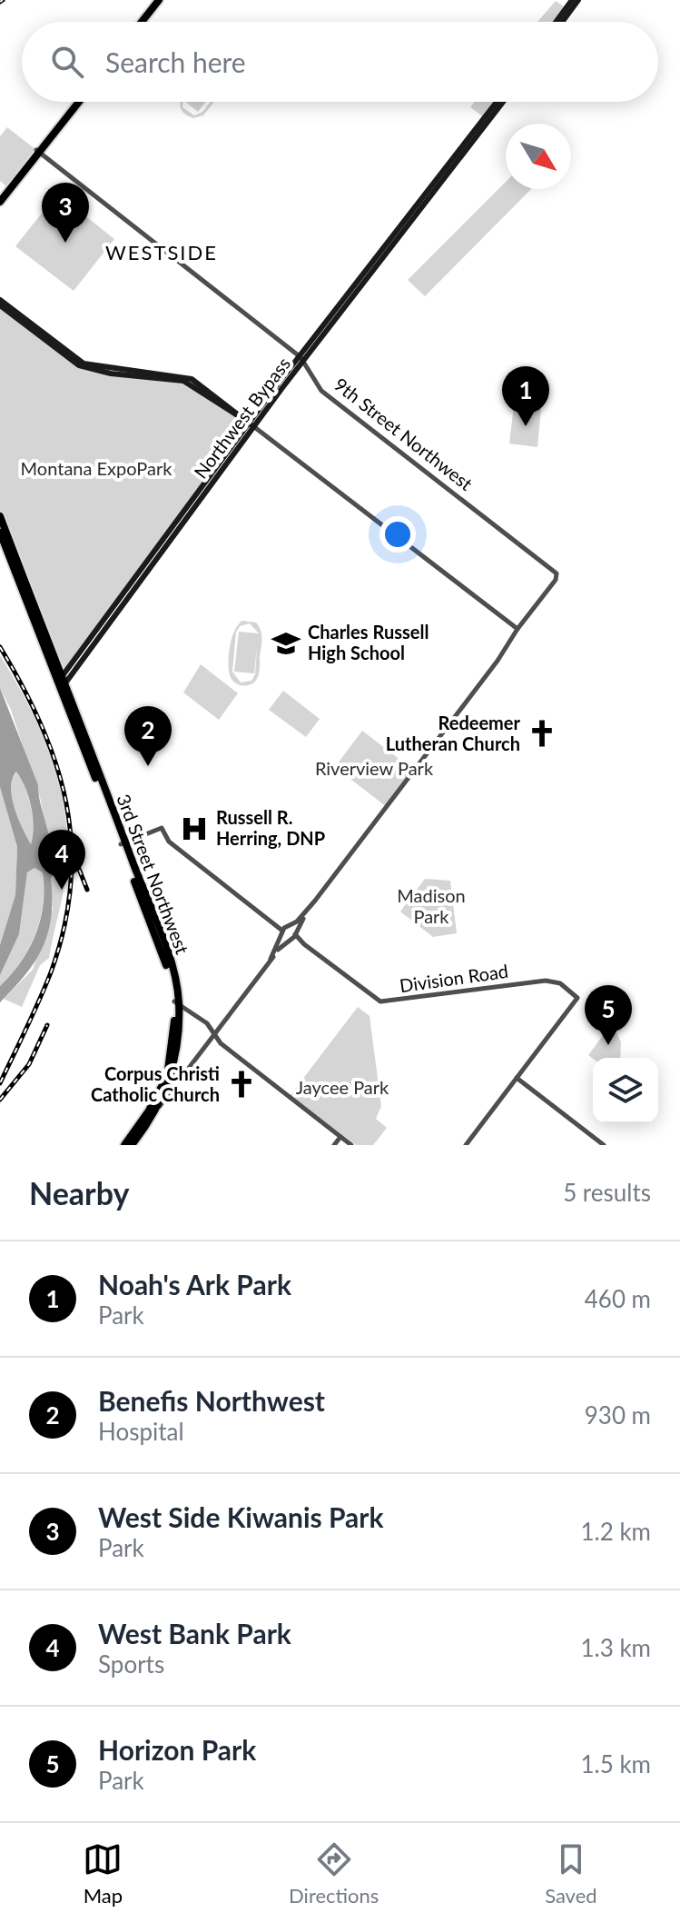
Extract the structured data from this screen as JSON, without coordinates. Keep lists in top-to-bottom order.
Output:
{
  "streets": {
    "highway": ["3rd Street Northwest"],
    "main road": ["Northwest Bypass"],
    "street": ["9th Street Northwest", "Division Road"]
  },
  "crossings": [
    ["Northwest Bypass", "9th Street Northwest"],
    ["Northwest Bypass", "3rd Street Northwest"]
  ],
  "districts": ["WESTSIDE"],
  "parks": [
    "Montana ExpoPark",
    "Riverview Park",
    "Madison Park",
    "Jaycee Park"
  ],
  "places": {
    "school or university": ["Charles Russell High School"],
    "church": ["Redeemer Lutheran Church", "Corpus Christi Catholic Church"],
    "hospital": ["Russell R. Herring, DNP"]
  },
  "north": "bottom right",
  "page": {
    "search": "Search here",
    "pins": [
      "3",
      "1",
      "2",
      "4",
      "5"
    ],
    "heading": ["Nearby", "5 results"],
    "list": [
      {
        "mark": "1",
        "name": "Noah's Ark Park",
        "note": "Park",
        "value": "460 m"
      },
      {
        "mark": "2",
        "name": "Benefis Northwest",
        "note": "Hospital",
        "value": "930 m"
      },
      {
        "mark": "3",
        "name": "West Side Kiwanis Park",
        "note": "Park",
        "value": "1.2 km"
      },
      {
        "mark": "4",
        "name": "West Bank Park",
        "note": "Sports",
        "value": "1.3 km"
      },
      {
        "mark": "5",
        "name": "Horizon Park",
        "note": "Park",
        "value": "1.5 km"
      }
    ],
    "nav": ["Map", "Directions", "Saved"]
  }
}
